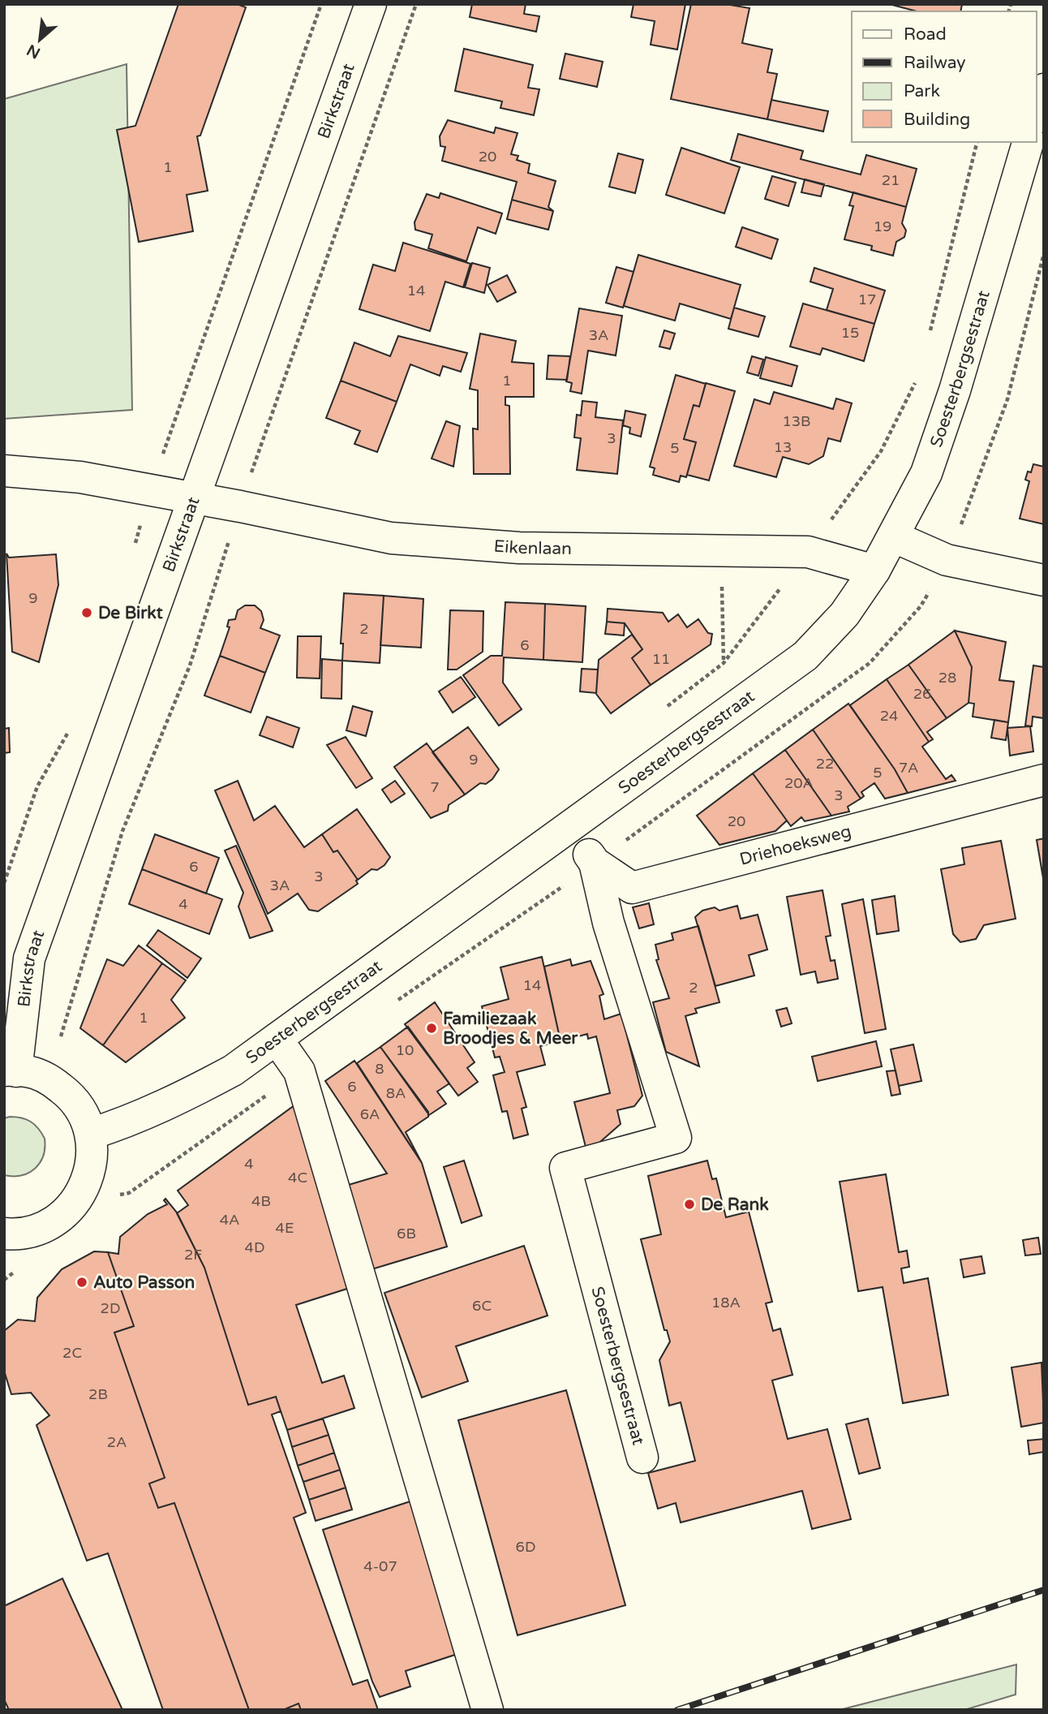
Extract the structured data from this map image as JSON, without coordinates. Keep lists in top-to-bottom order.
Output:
{
  "streets": {
    "street": [
      "Birkstraat",
      "Soesterbergsestraat",
      "Eikenlaan",
      "Driehoeksweg"
    ]
  },
  "crossings": [
    ["Birkstraat", "Eikenlaan"],
    ["Soesterbergsestraat", "Eikenlaan"],
    ["Soesterbergsestraat", "Driehoeksweg"]
  ],
  "places": [
    "De Birkt",
    "Familiezaak Broodjes & Meer",
    "De Rank",
    "Auto Passon"
  ],
  "house_numbers": [
    "20",
    "1",
    "21",
    "19",
    "14",
    "17",
    "15",
    "3A",
    "1",
    "13B",
    "3",
    "13",
    "5",
    "9",
    "2",
    "6",
    "11",
    "28",
    "26",
    "24",
    "9",
    "22",
    "7A",
    "5",
    "20A",
    "7",
    "3",
    "20",
    "6",
    "3",
    "3A",
    "4",
    "14",
    "2",
    "1",
    "10",
    "8",
    "6",
    "8A",
    "6A",
    "4",
    "4C",
    "4B",
    "4A",
    "4E",
    "6B",
    "4D",
    "2F",
    "18A",
    "6C",
    "2D",
    "2C",
    "2B",
    "2A",
    "6D",
    "4-07"
  ],
  "legend": [
    "Road",
    "Railway",
    "Park",
    "Building"
  ],
  "north": "bottom left"
}
